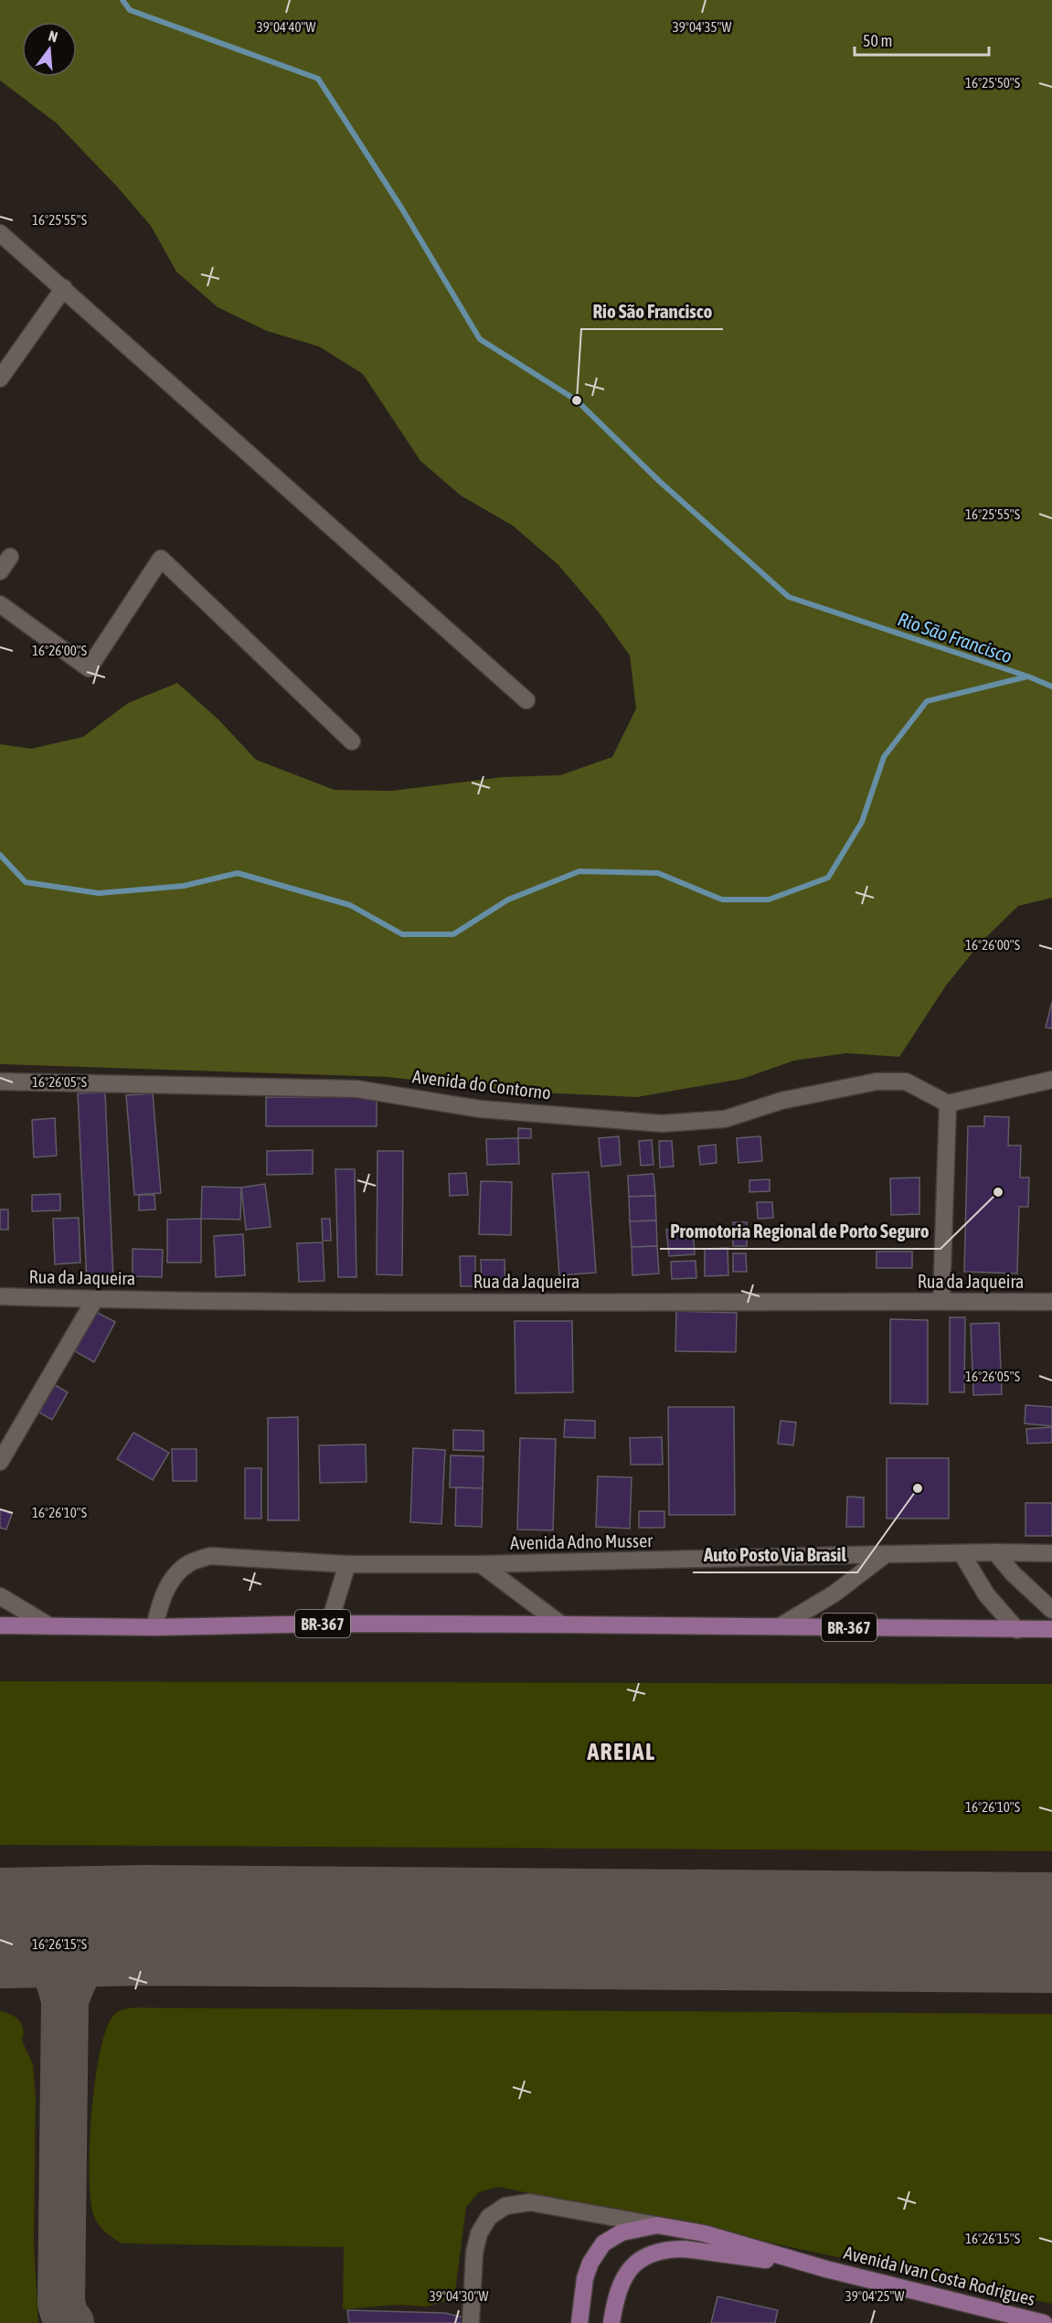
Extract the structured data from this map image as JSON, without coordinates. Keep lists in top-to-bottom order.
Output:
{
  "streets": {
    "main road": ["BR-367", "Avenida Ivan Costa Rodrigues"],
    "street": ["Avenida do Contorno", "Rua da Jaqueira", "Avenida Adno Musser"]
  },
  "crossings": [
    ["Avenida Adno Musser", "BR-367"]
  ],
  "districts": ["AREIAL"],
  "water": ["Rio São Francisco"],
  "places": ["Rio São Francisco", "Promotoria Regional de Porto Seguro", "Auto Posto Via Brasil"],
  "scale_bar": "50 m",
  "north": "top",
  "coordinates": [
    "39°04'40\"W",
    "39°04'35\"W",
    "16°25'50\"S",
    "16°25'55\"S",
    "16°26'00\"S",
    "16°26'05\"S",
    "16°26'10\"S",
    "16°26'15\"S",
    "39°04'30\"W",
    "39°04'25\"W"
  ]
}
